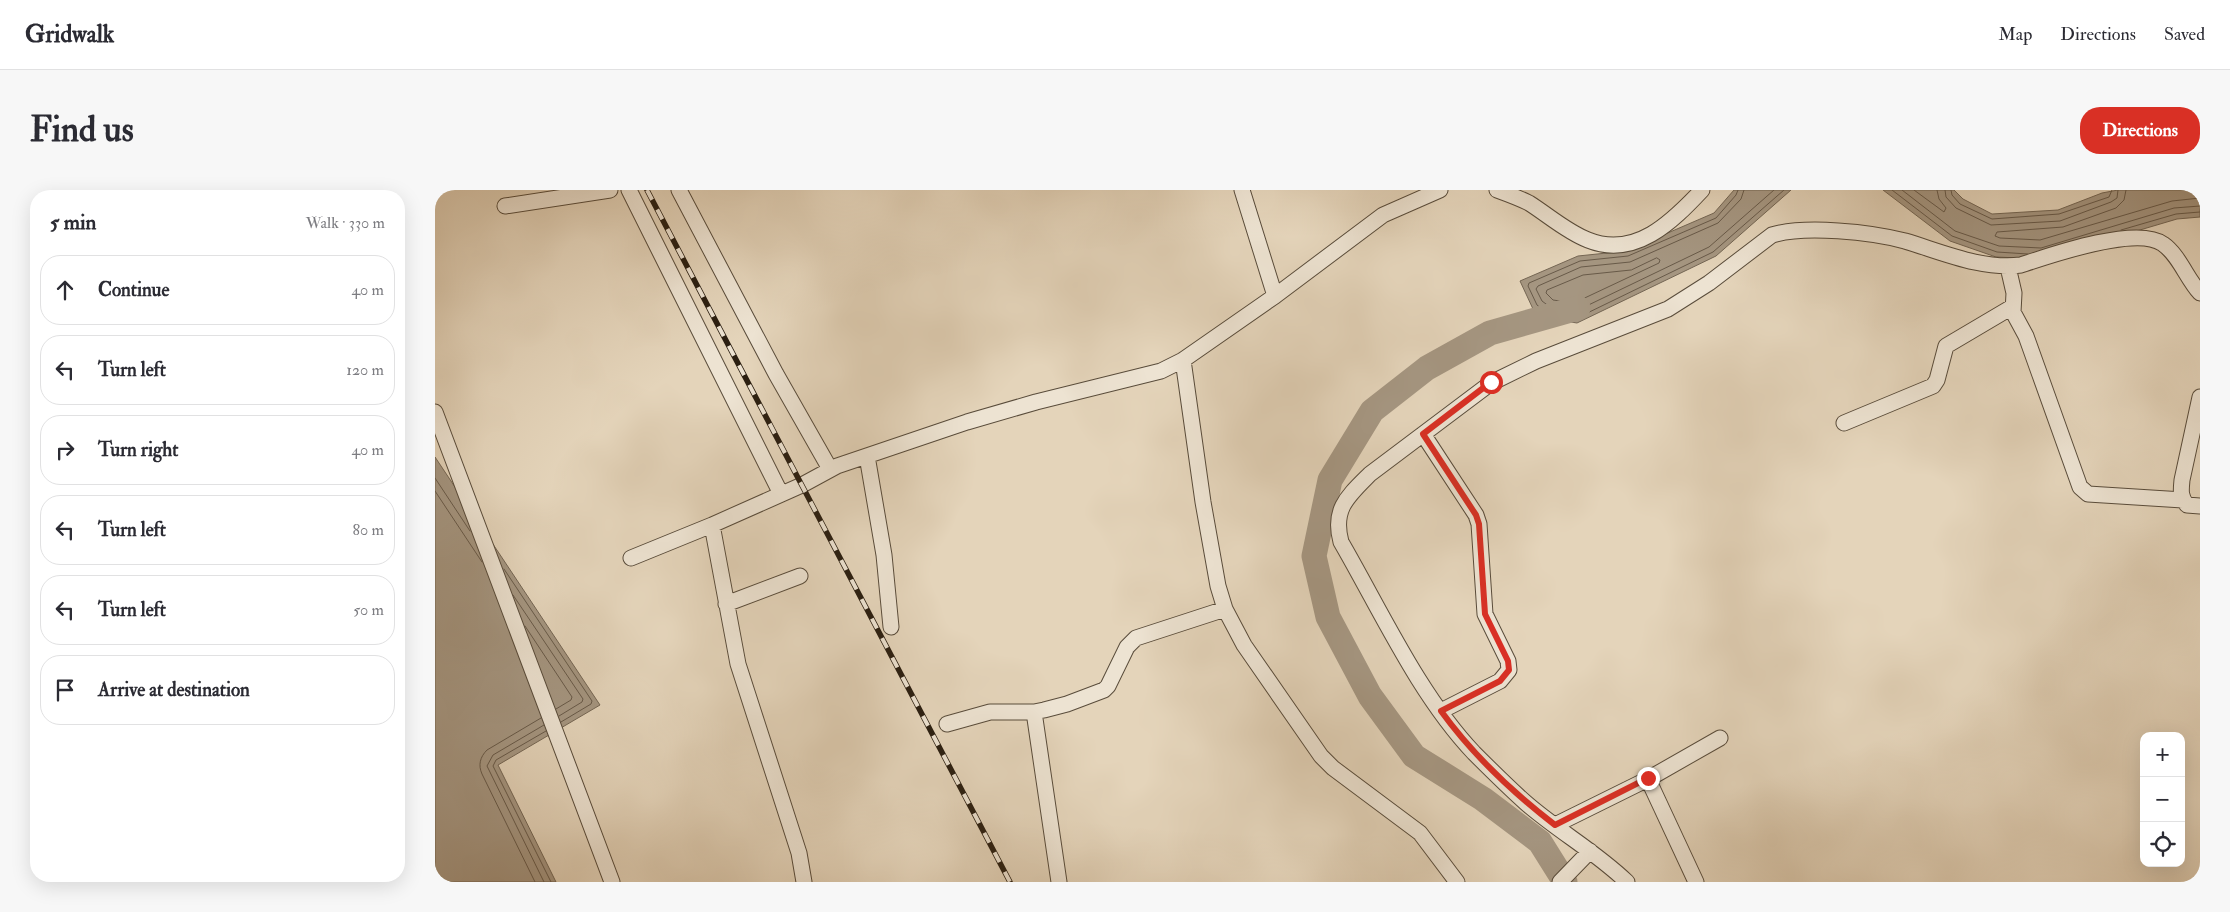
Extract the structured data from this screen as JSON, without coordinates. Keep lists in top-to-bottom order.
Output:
{
  "page": {
    "header": "Gridwalk",
    "nav": ["Map", "Directions", "Saved"],
    "buttons": "Directions",
    "title": "Find us",
    "heading": ["5 min", "Walk · 330 m"],
    "list": [
      ["Continue", "40 m"],
      ["Turn left", "120 m"],
      ["Turn right", "40 m"],
      ["Turn left", "80 m"],
      ["Turn left", "50 m"],
      "Arrive at destination"
    ],
    "map_buttons": ["+", "−"]
  }
}
